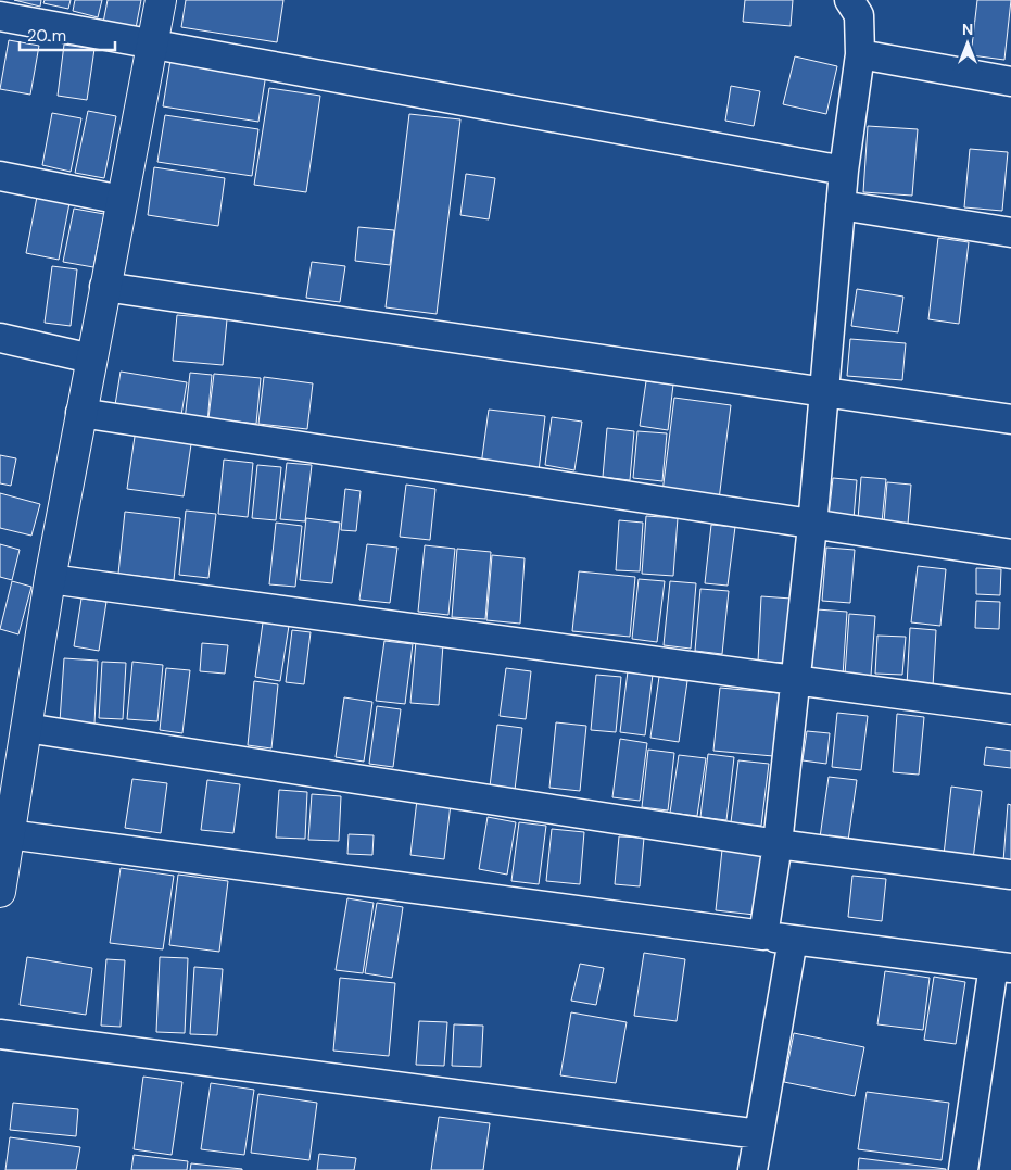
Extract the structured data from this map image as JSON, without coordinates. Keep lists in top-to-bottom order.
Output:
{
  "scale_bar": "20 m",
  "north": "top"
}
